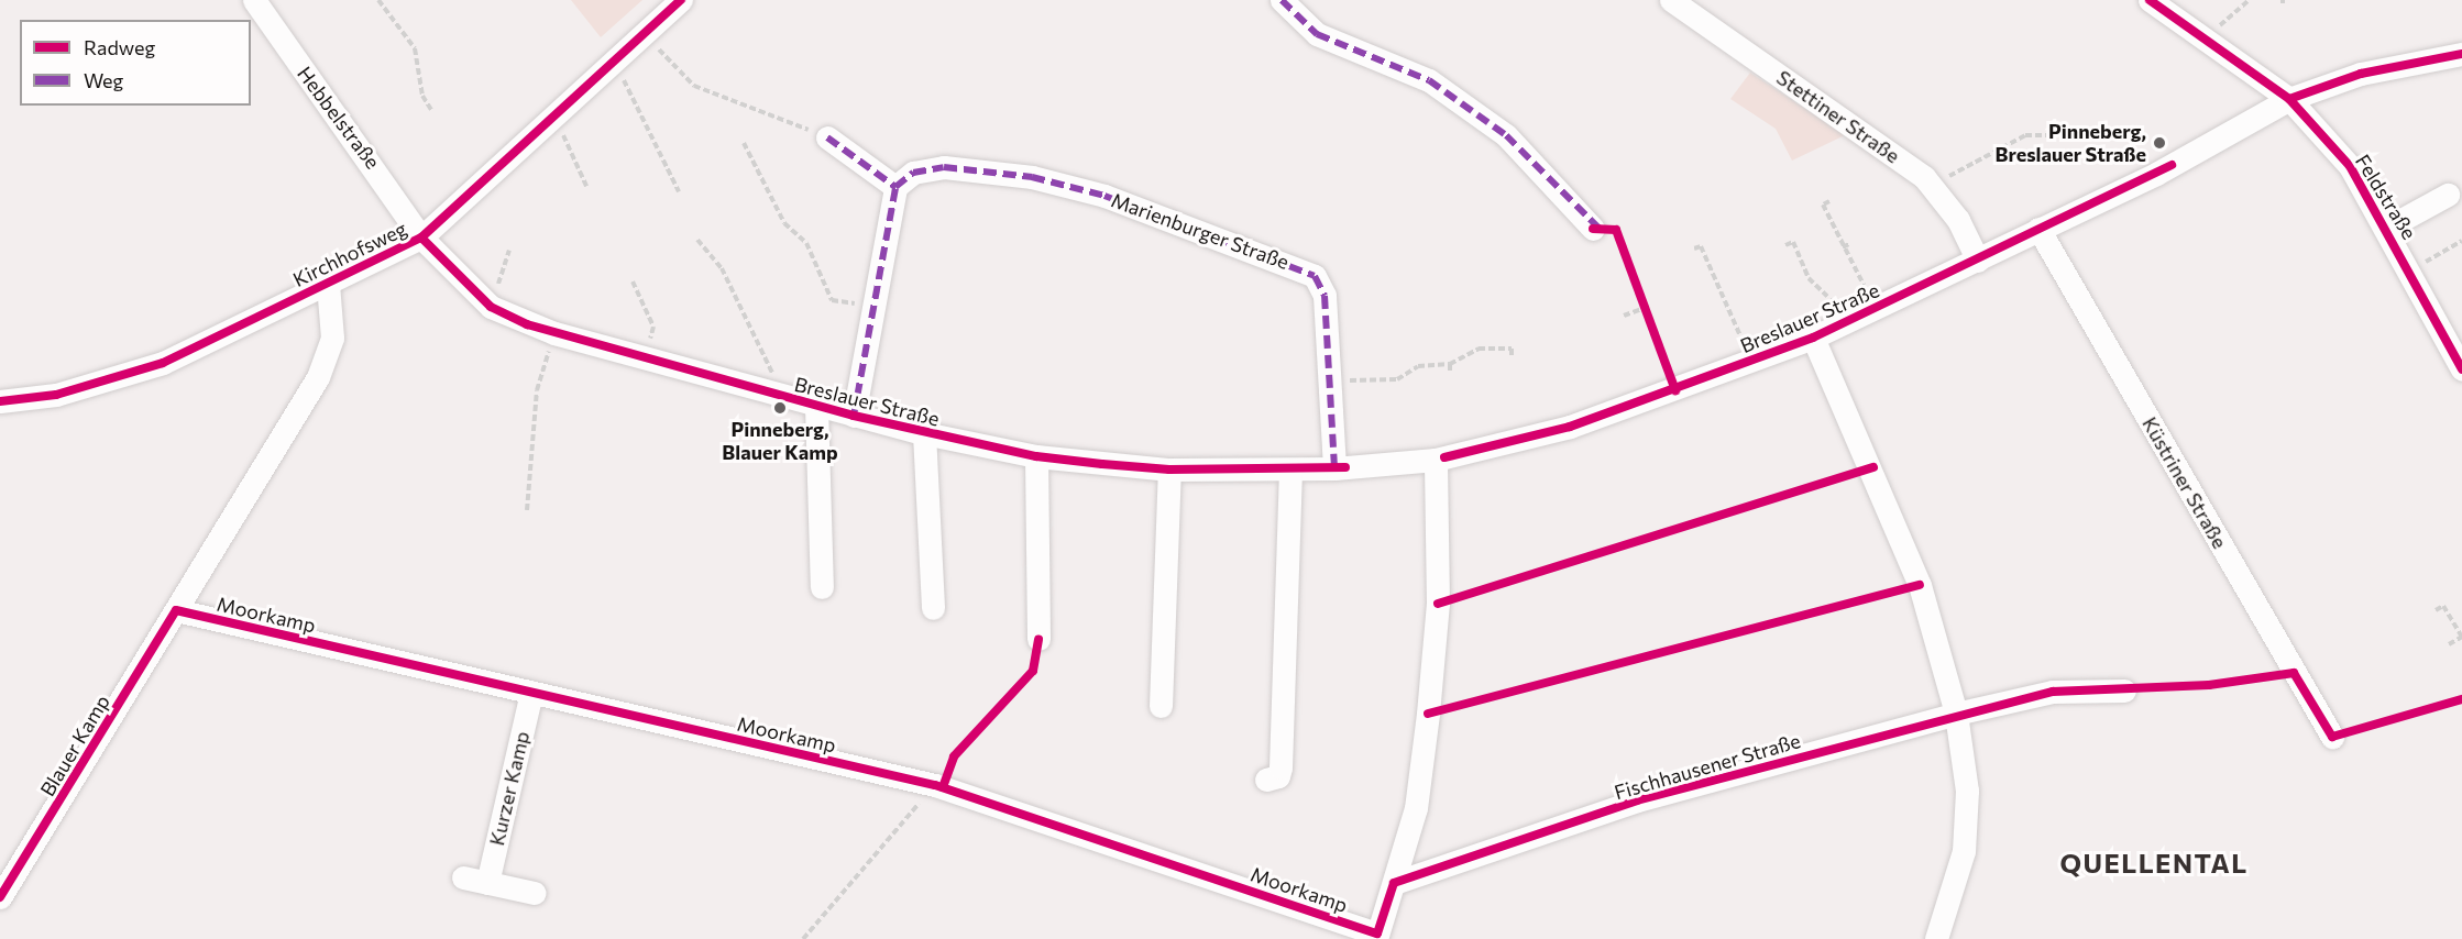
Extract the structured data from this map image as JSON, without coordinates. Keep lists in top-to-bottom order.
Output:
{
  "streets": {
    "street": [
      "Stettiner Straße",
      "Hebbelstraße",
      "Feldstraße",
      "Marienburger Straße",
      "Kirchhofsweg",
      "Breslauer Straße",
      "Küstriner Straße",
      "Moorkamp",
      "Blauer Kamp",
      "Fischhausener Straße",
      "Kurzer Kamp"
    ]
  },
  "crossings": [
    ["Stettiner Straße", "Breslauer Straße"],
    ["Hebbelstraße", "Kirchhofsweg"],
    ["Hebbelstraße", "Breslauer Straße"],
    ["Feldstraße", "Breslauer Straße"],
    ["Marienburger Straße", "Breslauer Straße"],
    ["Kirchhofsweg", "Breslauer Straße"],
    ["Kirchhofsweg", "Blauer Kamp"],
    ["Breslauer Straße", "Küstriner Straße"],
    ["Moorkamp", "Blauer Kamp"],
    ["Moorkamp", "Kurzer Kamp"]
  ],
  "districts": ["QUELLENTAL"],
  "places": ["Pinneberg, Breslauer Straße", "Pinneberg, Blauer Kamp"],
  "legend": ["Radweg", "Weg"]
}
